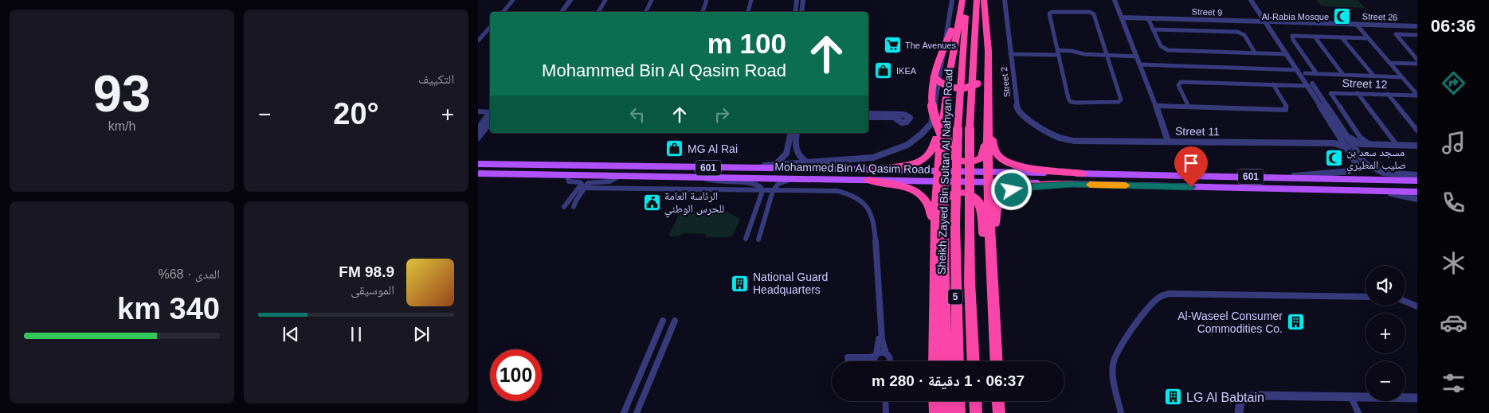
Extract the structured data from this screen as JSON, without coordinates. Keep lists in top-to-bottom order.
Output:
{
  "streets": {
    "highway": ["Sheikh Zayed Bin Sultan Al Nahyan Road", "5"],
    "main road": ["601", "Mohammed Bin Al Qasim Road"],
    "street": [
      "Street 9",
      "Street 26",
      "Street 2",
      "Street 12",
      "Street 11"
    ]
  },
  "crossings": [
    ["Street 9", "Street 26"],
    ["Street 2", "Street 11"]
  ],
  "places": {
    "mosque": ["Al-Rabia Mosque", "مسجد سعد بن صليب المطيري"],
    "supermarket": ["The Avenues"],
    "shop": ["IKEA", "MG Al Rai"],
    "public building": ["الرئاسة العامة للحرس الوطني"],
    "building": ["National Guard Headquarters", "Al-Waseel Consumer Commodities Co.", "LG Al Babtain"]
  },
  "page": {
    "tabs": "06:36",
    "tile": [
      "التكييف",
      ["93", "km/h"],
      ["المدى · 68%", "340 km"]
    ],
    "turn": ["100 m", "Mohammed Bin Al Qasim Road"],
    "heat": ["−", "20°", "+"],
    "song": ["98.9 FM", "الموسيقى"],
    "map_buttons": ["+", "−"],
    "limit": "100",
    "trip": "06:37 · 1 دقيقة · 280 m"
  }
}
